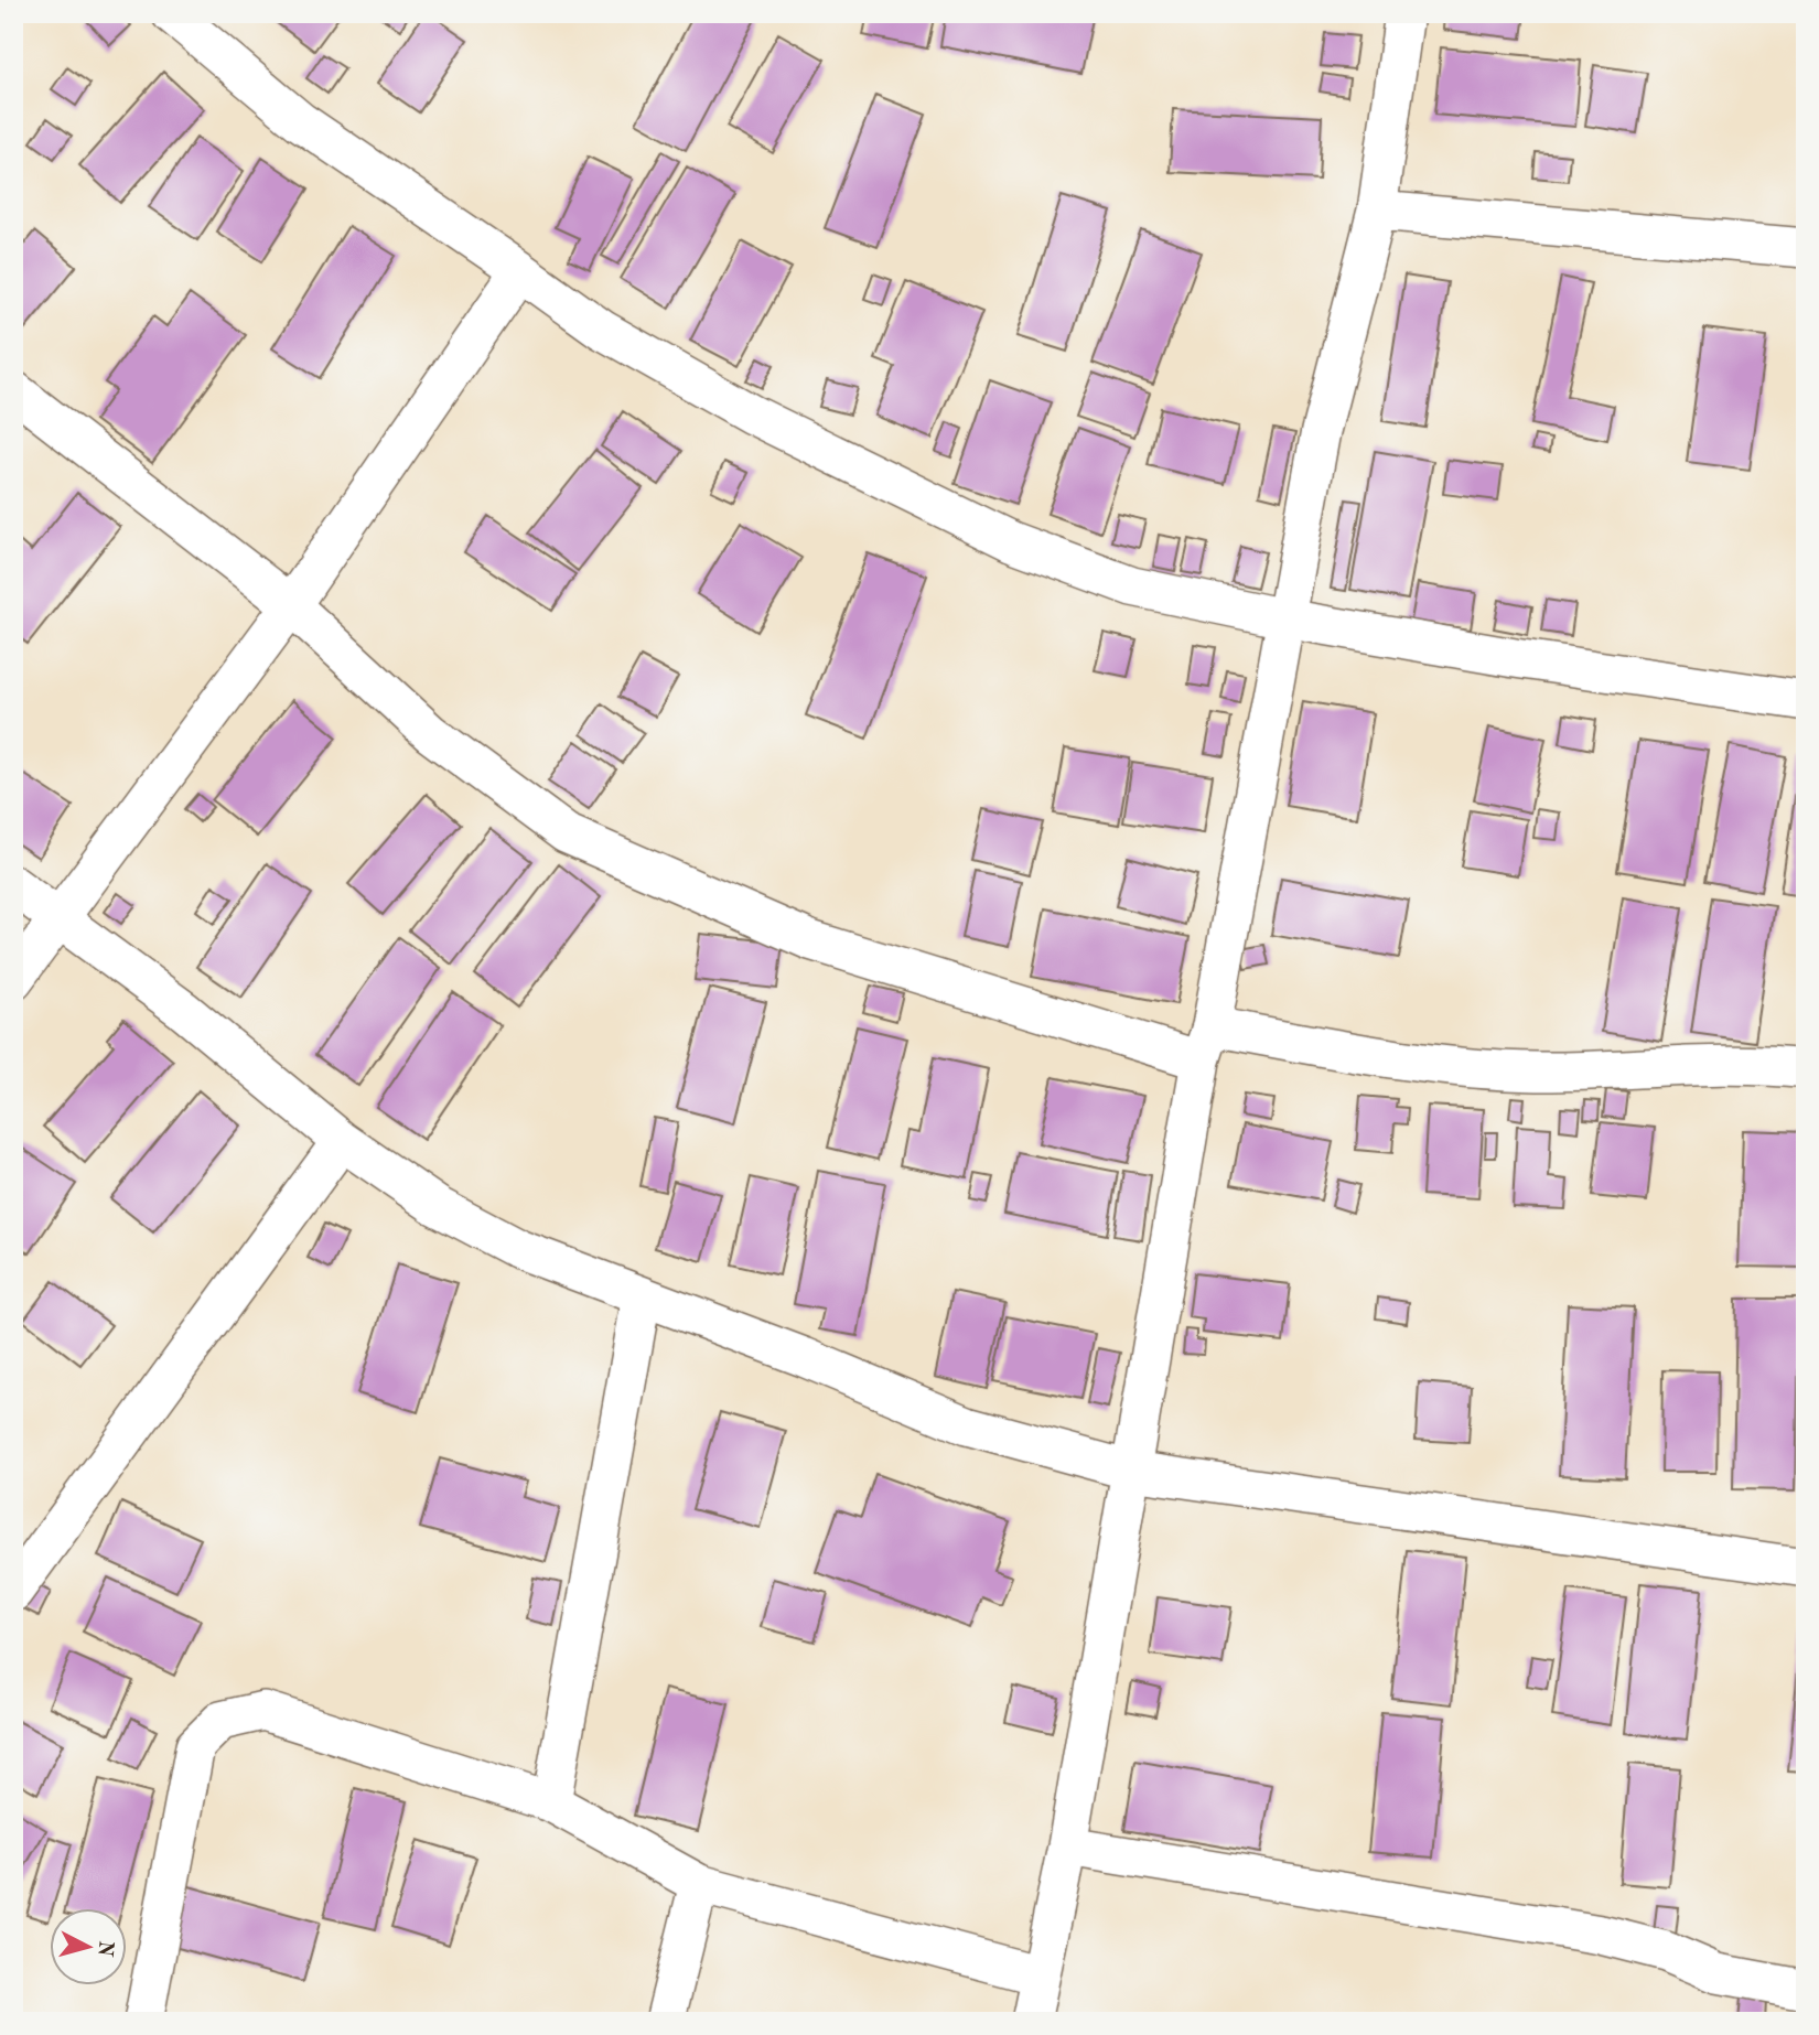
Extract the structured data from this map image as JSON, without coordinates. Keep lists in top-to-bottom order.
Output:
{
  "north": "right"
}
